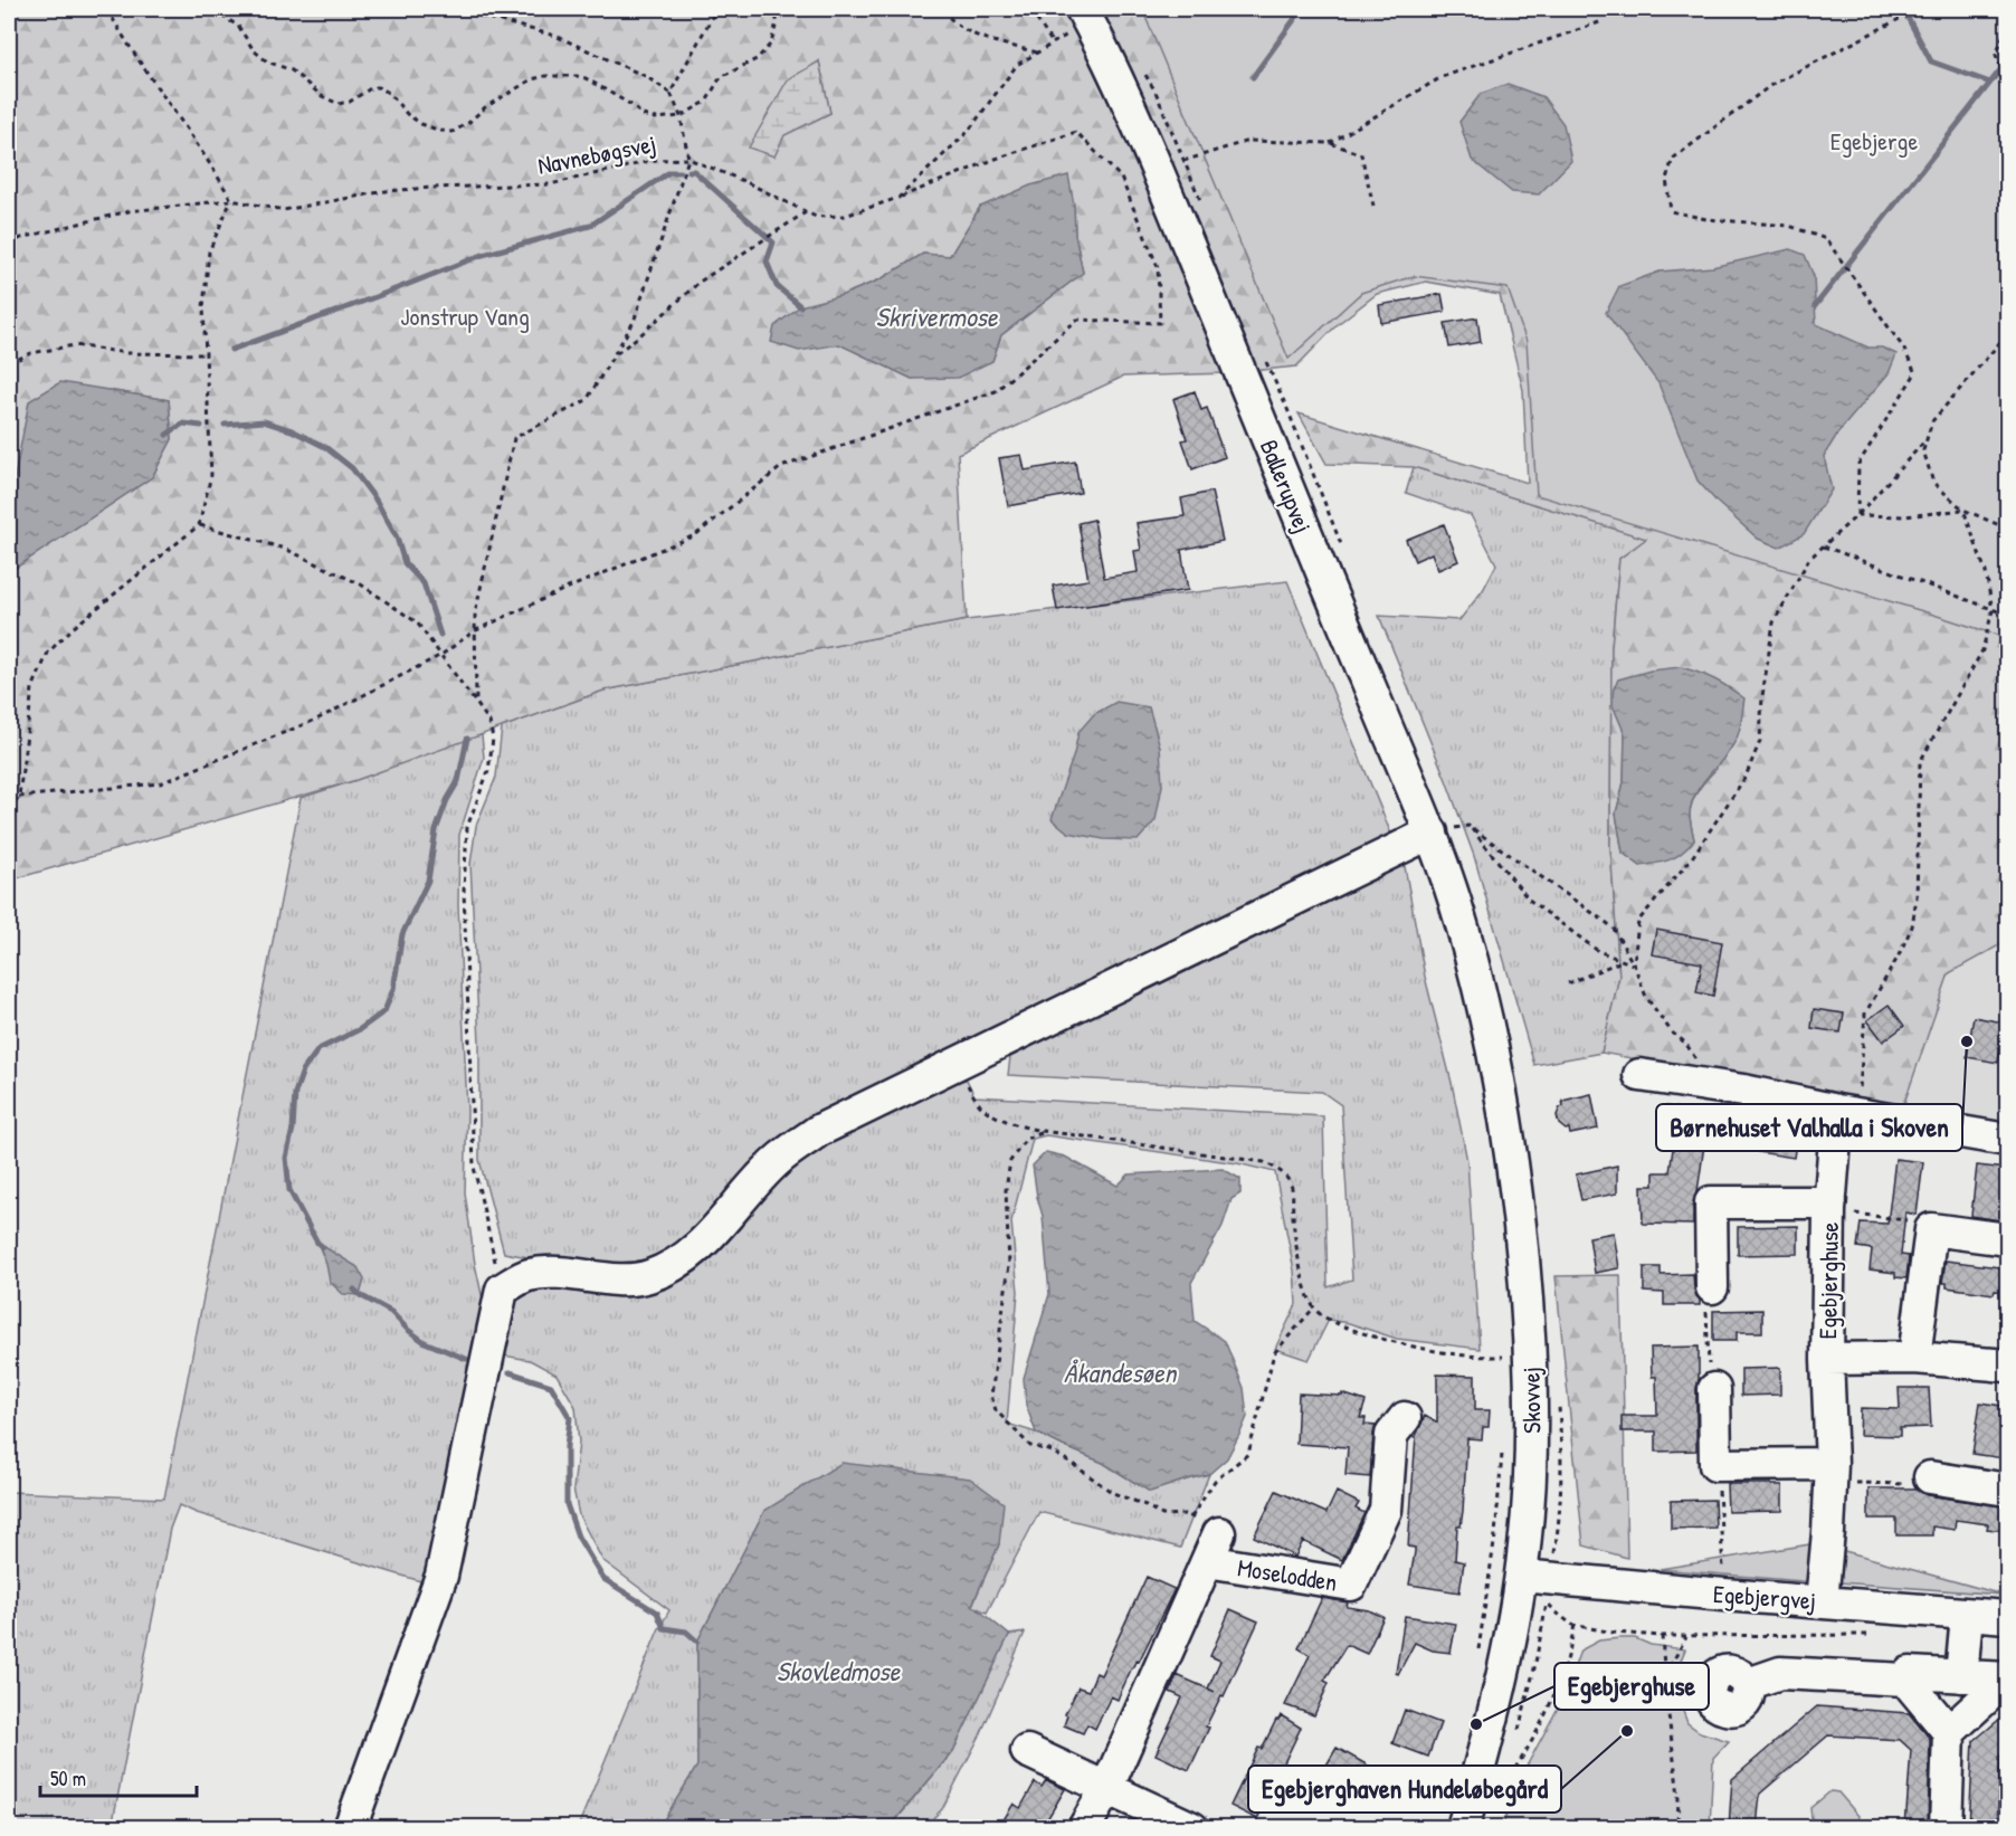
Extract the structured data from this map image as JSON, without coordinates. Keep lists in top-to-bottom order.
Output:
{
  "streets": {
    "street": [
      "Ballerupvej",
      "Egebjerghuse",
      "Skovvej",
      "Moselodden",
      "Egebjergvej"
    ],
    "path": ["Navnebøgsvej"]
  },
  "crossings": [
    ["Navnebøgsvej", "Ballerupvej"],
    ["Ballerupvej", "Skovvej"],
    ["Egebjerghuse", "Egebjergvej"],
    ["Skovvej", "Egebjergvej"]
  ],
  "water": ["Skrivermose", "Åkandesøen", "Skovledmose"],
  "parks": ["Egebjerge", "Jonstrup Vang"],
  "places": ["Børnehuset Valhalla i Skoven", "Egebjerghuse", "Egebjerghaven Hundeløbegård"],
  "scale_bar": "50 m"
}
